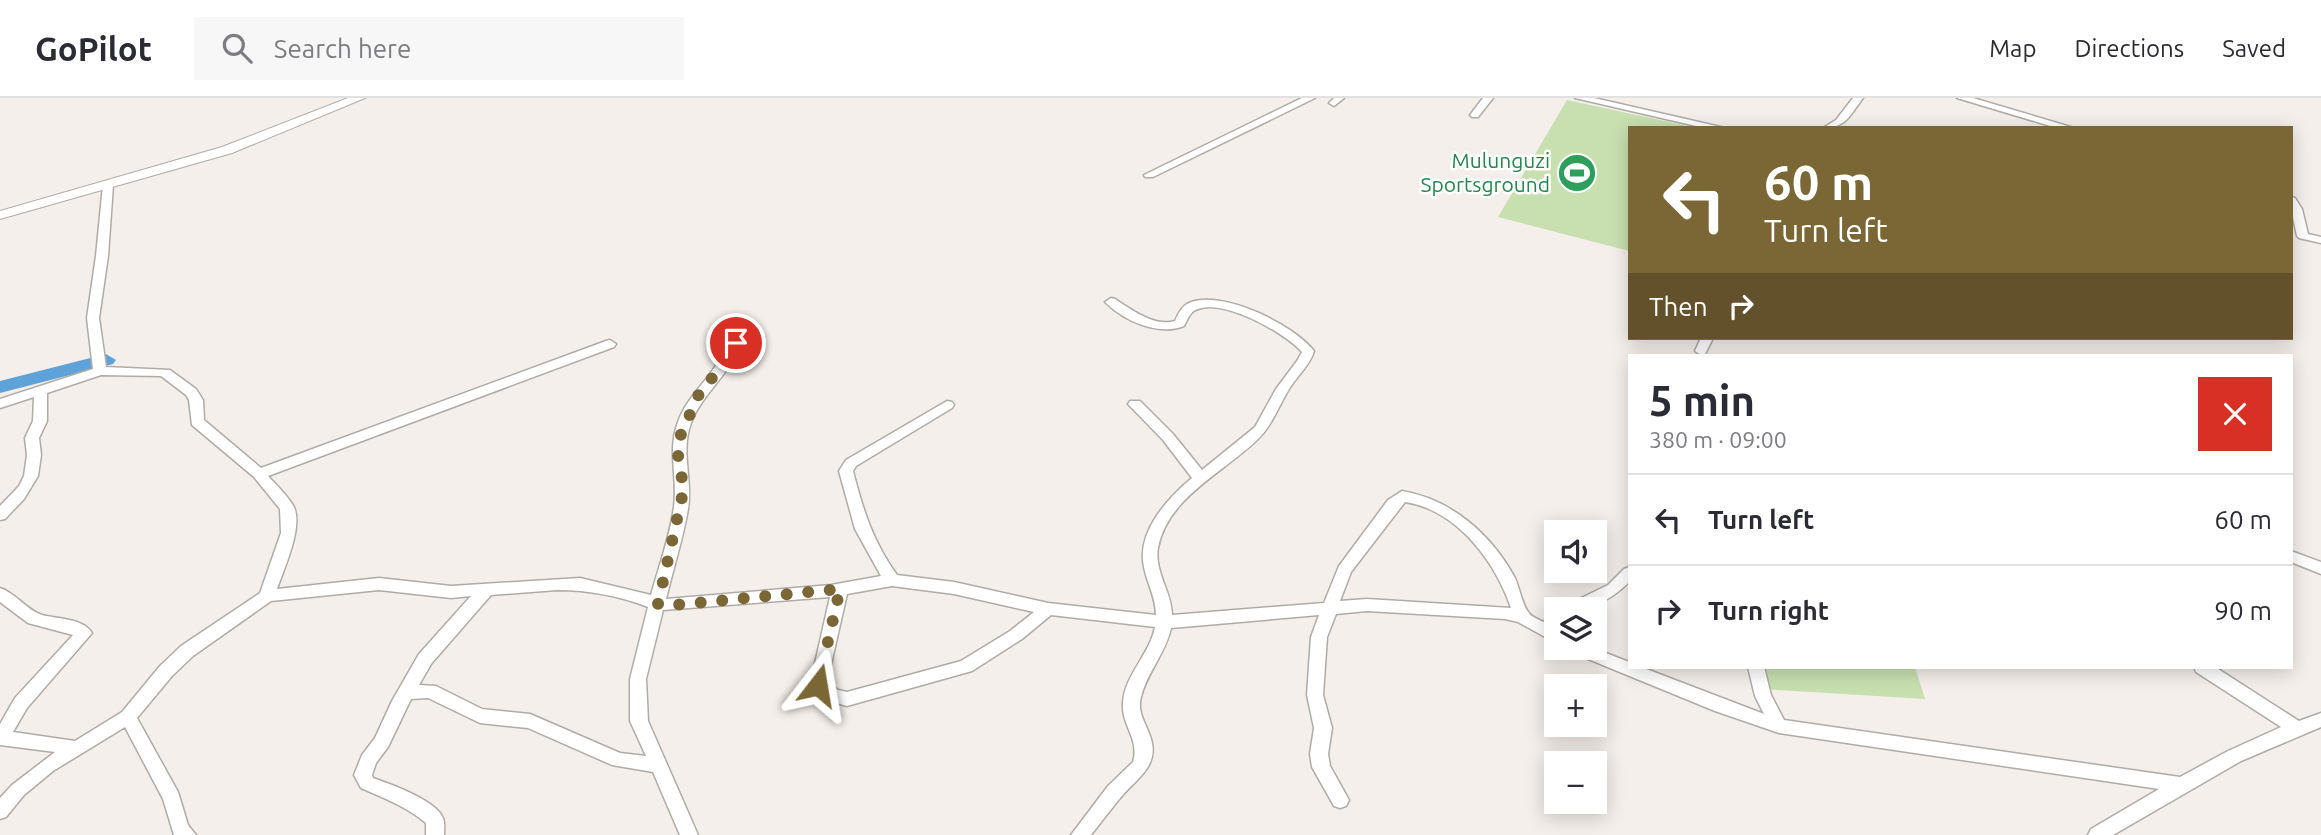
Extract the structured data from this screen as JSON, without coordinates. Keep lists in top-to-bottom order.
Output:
{
  "places": {
    "sports": ["Mulunguzi Sportsground"]
  },
  "page": {
    "header": "GoPilot",
    "search": "Search here",
    "nav": ["Map", "Directions", "Saved"],
    "turn": ["60 m", "Turn left"],
    "then": "Then",
    "heading": ["5 min", "380 m · 09:00"],
    "list": [
      {
        "name": "Turn left",
        "value": "60 m"
      },
      {
        "name": "Turn right",
        "value": "90 m"
      }
    ],
    "map_buttons": ["+", "−"]
  }
}
